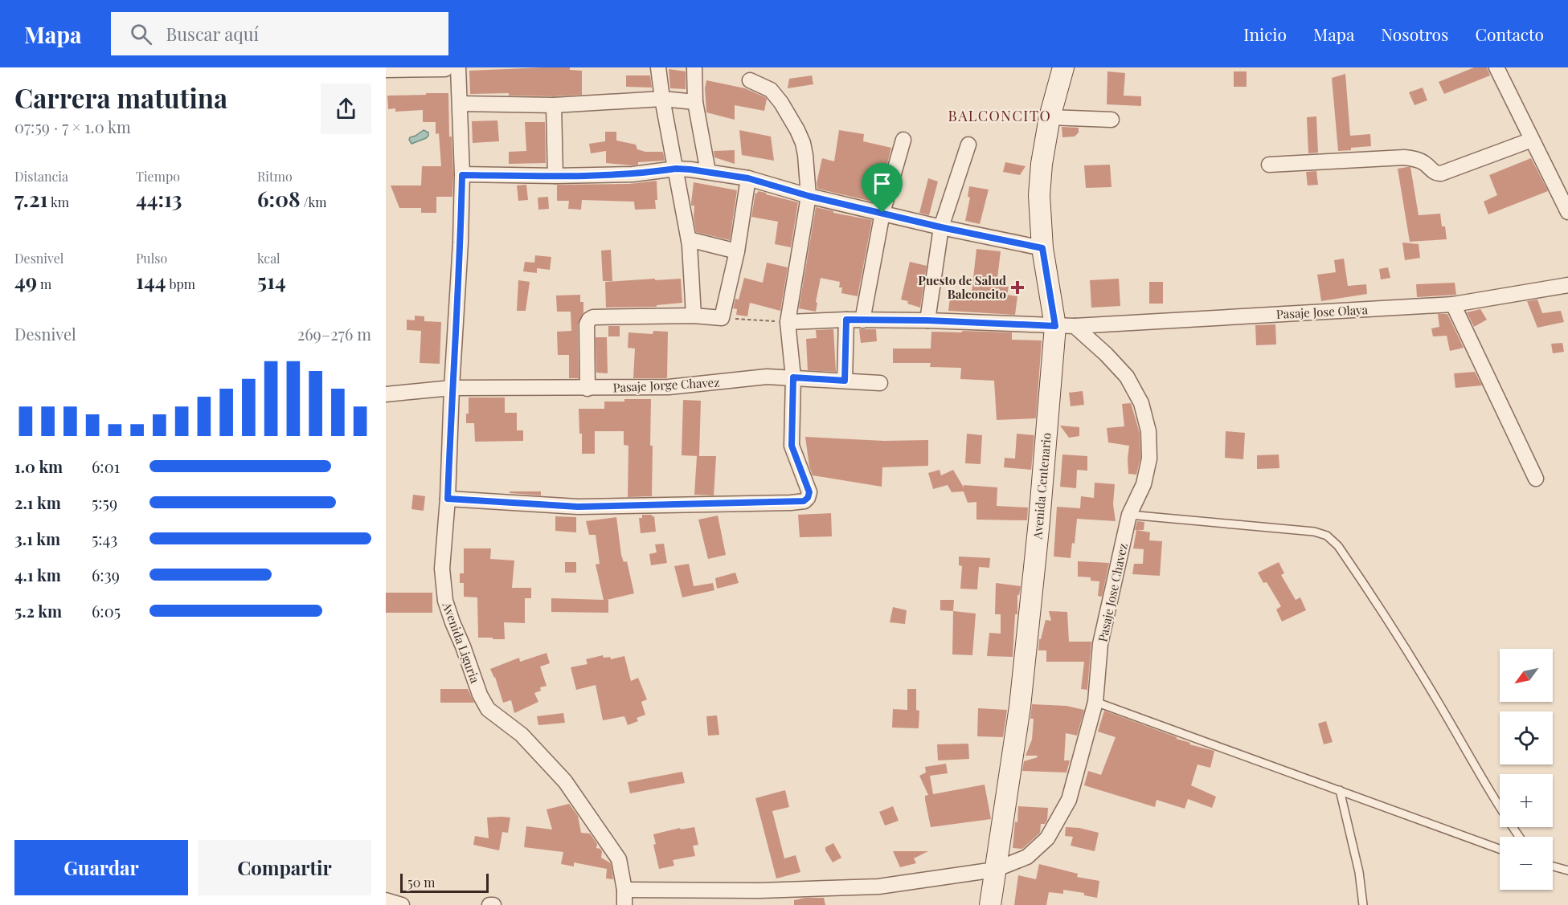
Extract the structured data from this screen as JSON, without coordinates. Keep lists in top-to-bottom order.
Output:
{
  "streets": {
    "main road": ["Avenida Centenario"],
    "street": [
      "Pasaje Jose Olaya",
      "Pasaje Jorge Chavez",
      "Pasaje Jose Chavez",
      "Avenida Liguria"
    ]
  },
  "crossings": [
    ["Pasaje Jose Olaya", "Avenida Centenario"],
    ["Pasaje Jose Olaya", "Pasaje Jose Chavez"],
    ["Pasaje Jorge Chavez", "Avenida Liguria"],
    ["Avenida Centenario", "Pasaje Jose Chavez"],
    ["Pasaje Jose Chavez", "Avenida Liguria"]
  ],
  "districts": ["BALCONCITO"],
  "places": {
    "health": ["Puesto de Salud Balconcito"]
  },
  "scale_bar": "50 m",
  "north": "bottom left",
  "page": {
    "header": "Mapa",
    "search": "Buscar aquí",
    "nav": [
      "Inicio",
      "Mapa",
      "Nosotros",
      "Contacto"
    ],
    "heading": ["Carrera matutina", "07:59 · 7 × 1.0 km"],
    "stats": [
      ["Distancia", "7.21 km"],
      ["Tiempo", "44:13"],
      ["Ritmo", "6:08 /km"],
      ["Desnivel", "49 m"],
      ["Pulso", "144 bpm"],
      ["kcal", "514"]
    ],
    "chart": ["Desnivel", "269–276 m"],
    "list": [
      {
        "name": "1.0 km",
        "note": "6:01"
      },
      {
        "name": "2.1 km",
        "note": "5:59"
      },
      {
        "name": "3.1 km",
        "note": "5:43"
      },
      {
        "name": "4.1 km",
        "note": "6:39"
      },
      {
        "name": "5.2 km",
        "note": "6:05"
      }
    ],
    "map_buttons": ["+", "−"],
    "buttons": ["Guardar", "Compartir"],
    "scale": "50 m"
  }
}
